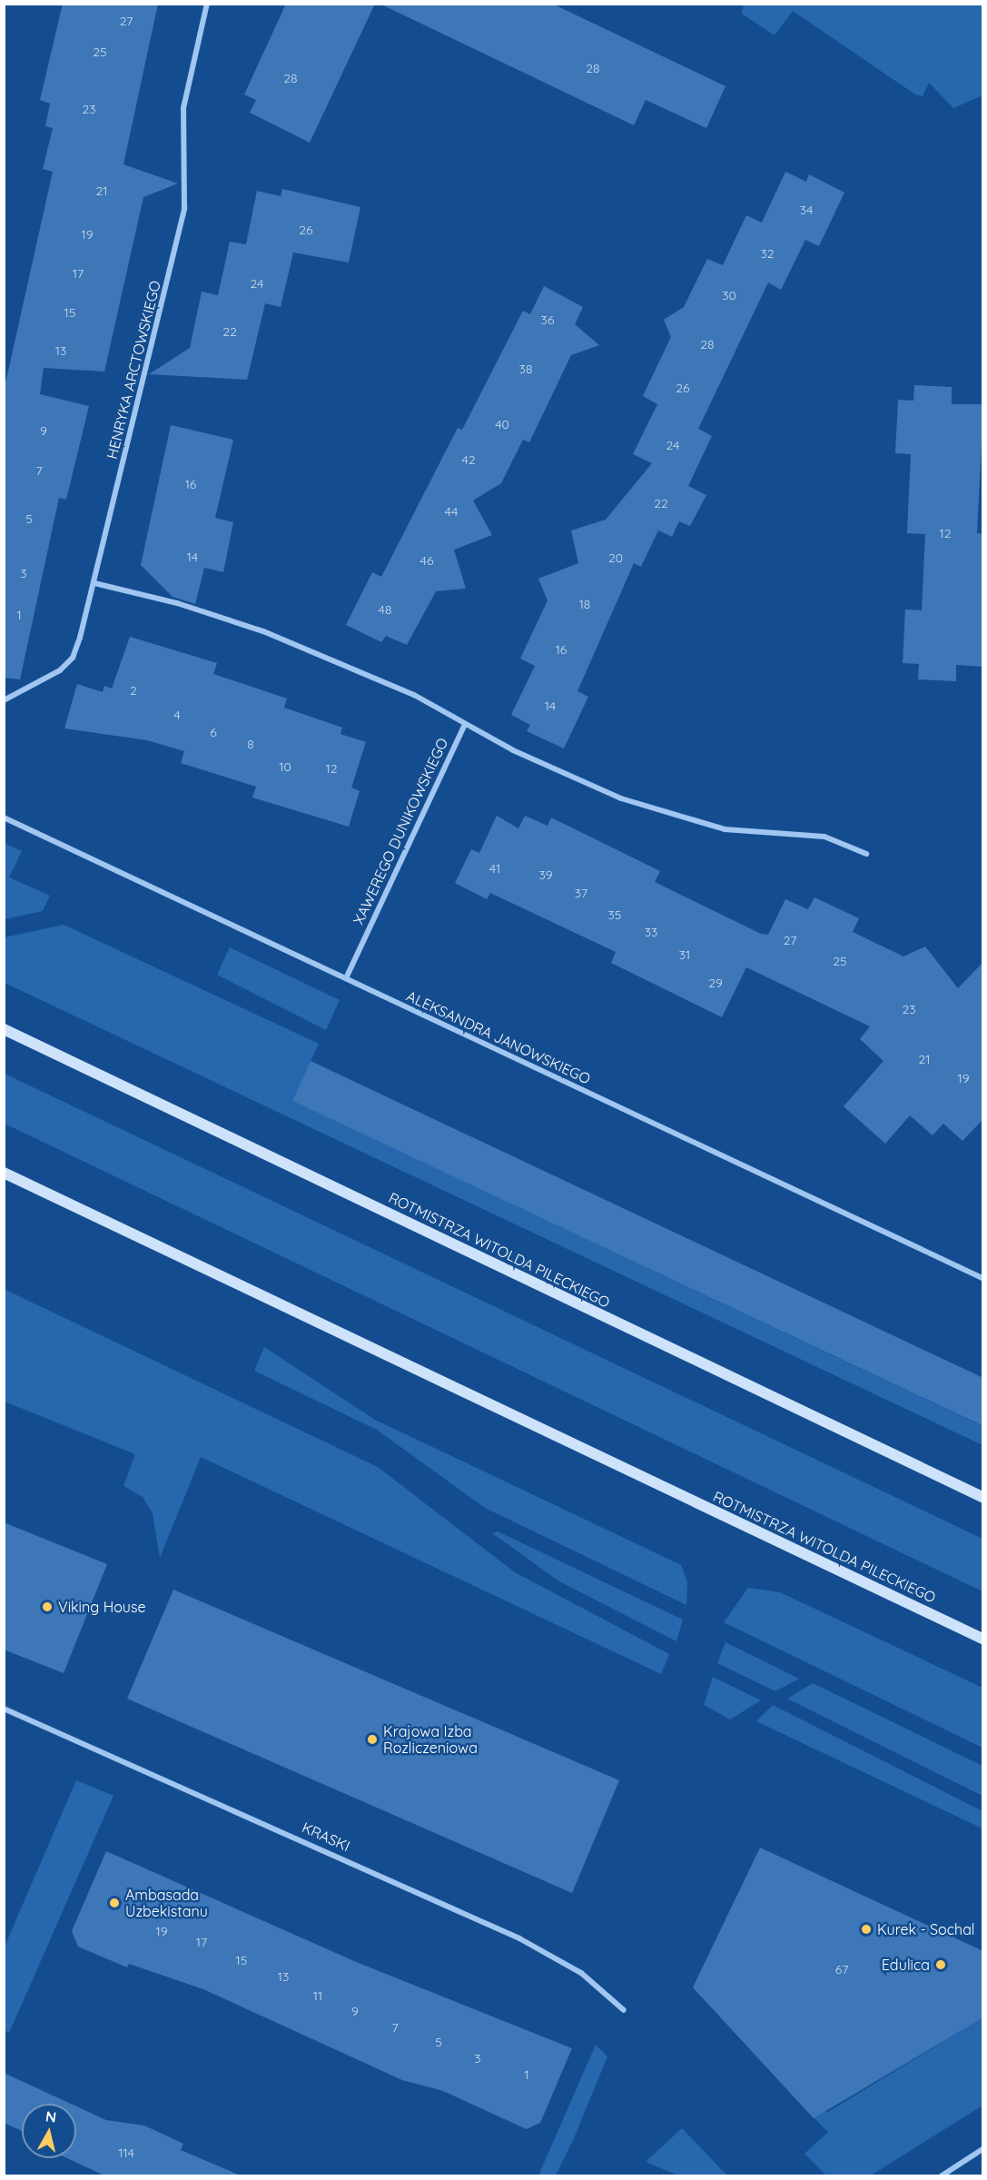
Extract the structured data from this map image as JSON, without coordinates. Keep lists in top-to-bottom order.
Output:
{
  "streets": {
    "main road": ["ROTMISTRZA WITOLDA PILECKIEGO"],
    "street": [
      "HENRYKA ARCTOWSKIEGO",
      "XAWEREGO DUNIKOWSKIEGO",
      "ALEKSANDRA JANOWSKIEGO",
      "KRASKI"
    ]
  },
  "crossings": [
    ["XAWEREGO DUNIKOWSKIEGO", "ALEKSANDRA JANOWSKIEGO"]
  ],
  "places": [
    "Viking House",
    "Krajowa Izba Rozliczeniowa",
    "Ambasada Uzbekistanu",
    "Kurek - Sochal",
    "Edulica"
  ],
  "house_numbers": [
    "27",
    "25",
    "28",
    "28",
    "23",
    "21",
    "34",
    "26",
    "19",
    "32",
    "17",
    "24",
    "30",
    "15",
    "36",
    "22",
    "28",
    "13",
    "38",
    "26",
    "40",
    "9",
    "24",
    "42",
    "7",
    "16",
    "22",
    "44",
    "5",
    "12",
    "14",
    "20",
    "46",
    "3",
    "18",
    "48",
    "1",
    "16",
    "2",
    "14",
    "4",
    "6",
    "8",
    "10",
    "12",
    "41",
    "39",
    "37",
    "35",
    "33",
    "27",
    "31",
    "25",
    "29",
    "23",
    "21",
    "19",
    "19",
    "17",
    "15",
    "67",
    "13",
    "11",
    "9",
    "7",
    "5",
    "3",
    "1",
    "114"
  ],
  "north": "top"
}
